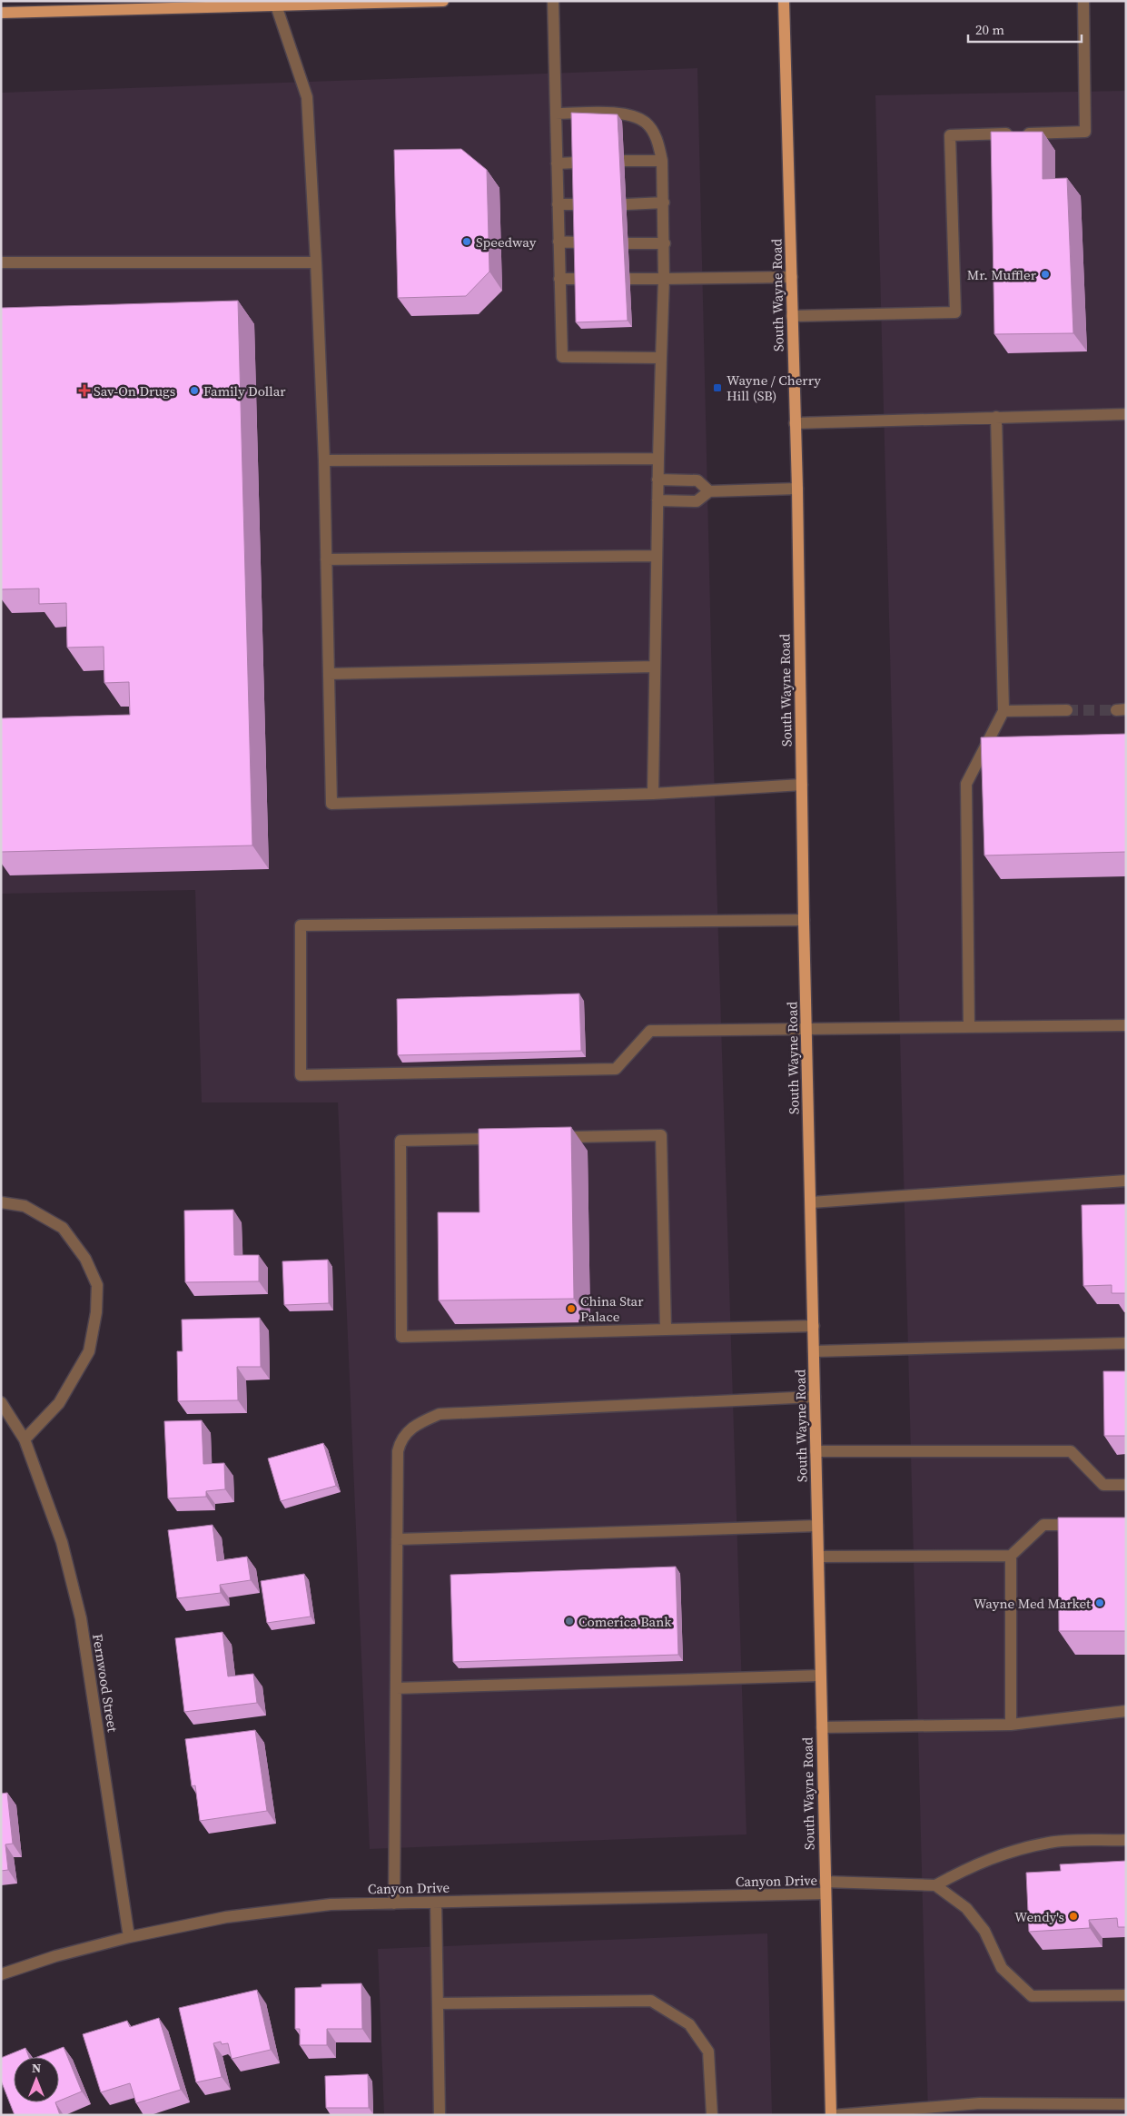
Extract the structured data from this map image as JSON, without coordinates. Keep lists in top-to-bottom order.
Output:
{
  "streets": {
    "main road": ["South Wayne Road"],
    "street": ["Fernwood Street", "Canyon Drive"]
  },
  "crossings": [
    ["South Wayne Road", "Canyon Drive"],
    ["Fernwood Street", "Canyon Drive"]
  ],
  "places": {
    "other": [
      "Speedway",
      "Mr. Muffler",
      "Family Dollar",
      "China Star Palace",
      "Wayne Med Market",
      "Comerica Bank",
      "Wendy's"
    ],
    "transit": ["Wayne / Cherry Hill (SB)"],
    "health": ["Sav-On Drugs"]
  },
  "scale_bar": "20 m",
  "north": "top"
}
